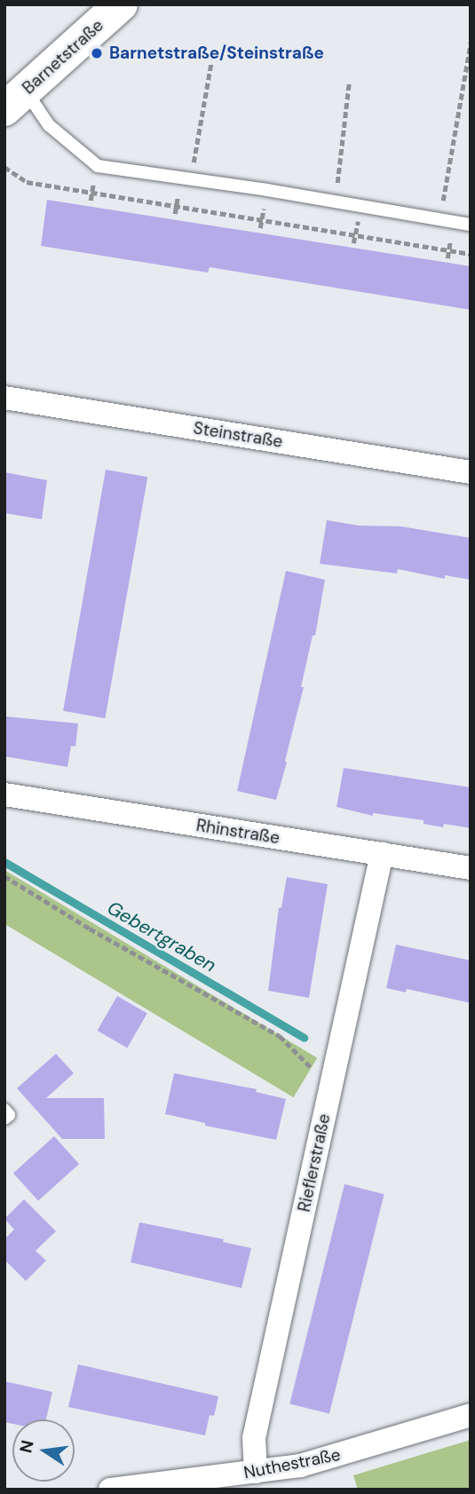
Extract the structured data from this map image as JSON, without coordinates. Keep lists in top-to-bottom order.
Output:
{
  "streets": {
    "street": [
      "Barnetstraße",
      "Steinstraße",
      "Rhinstraße",
      "Rieflerstraße",
      "Nuthestraße"
    ]
  },
  "crossings": [
    ["Rhinstraße", "Rieflerstraße"],
    ["Rieflerstraße", "Nuthestraße"]
  ],
  "water": ["Gebertgraben"],
  "places": ["Barnetstraße/Steinstraße"],
  "north": "left"
}
